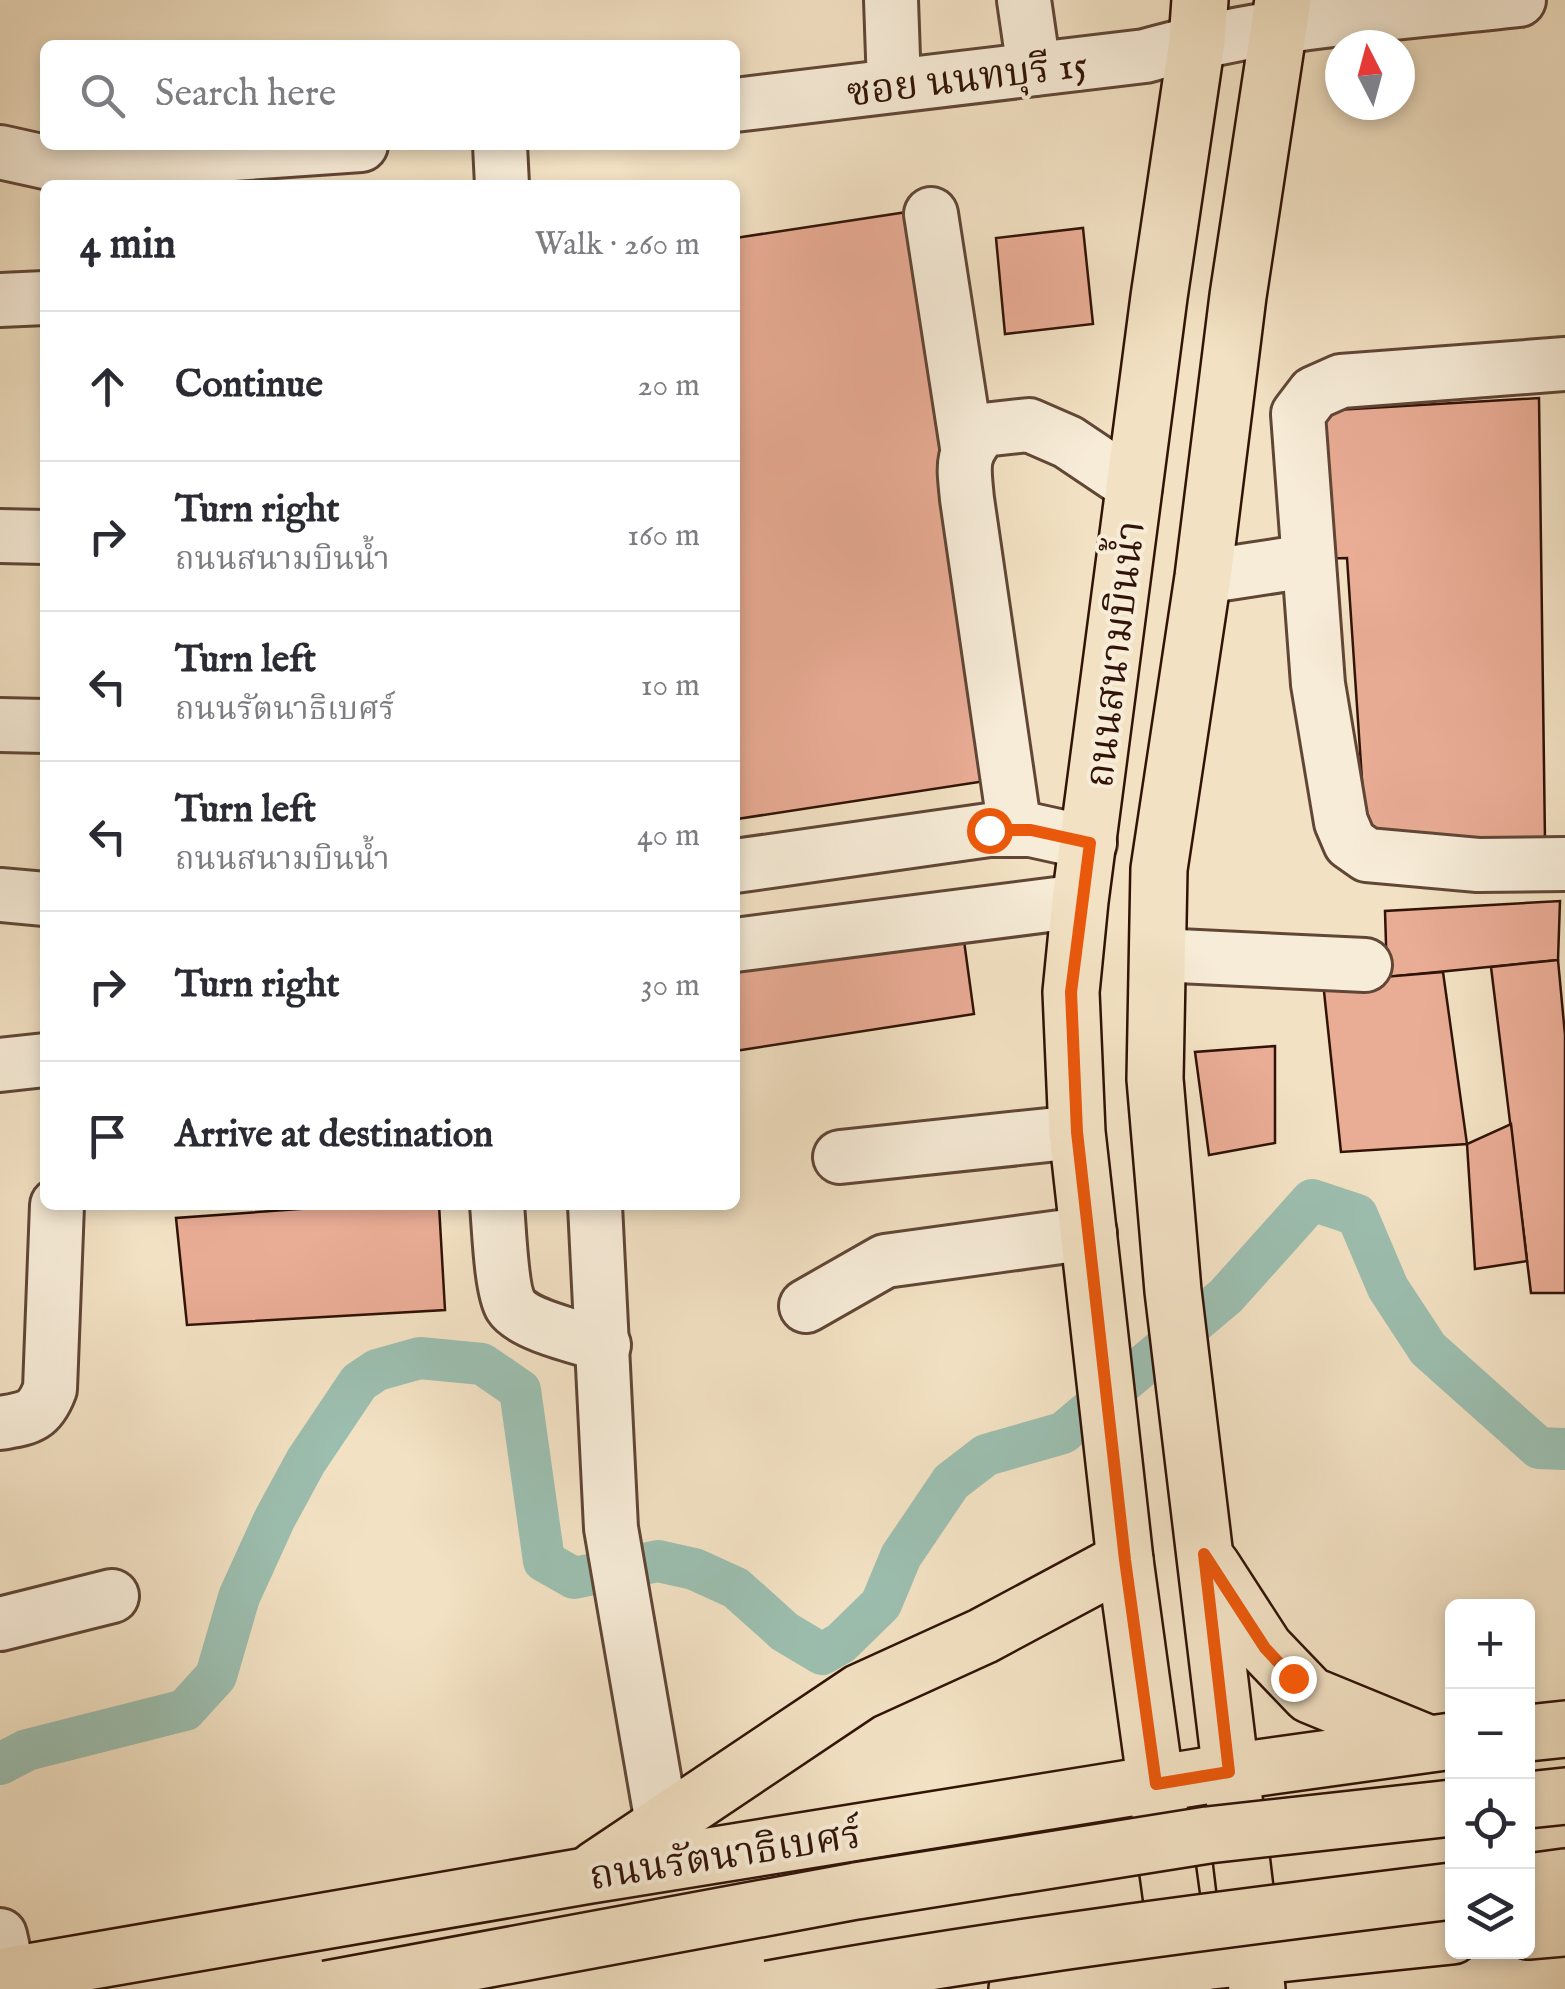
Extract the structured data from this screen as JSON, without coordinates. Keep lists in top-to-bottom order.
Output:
{
  "streets": {
    "main road": ["ถนนสนามบินน้ำ", "ถนนรัตนาธิเบศร์"],
    "street": ["ซอย นนทบุรี 15"]
  },
  "crossings": [
    ["ซอย นนทบุรี 15", "ถนนสนามบินน้ำ"],
    ["ถนนสนามบินน้ำ", "ถนนรัตนาธิเบศร์"]
  ],
  "north": "top",
  "page": {
    "search": "Search here",
    "heading": ["4 min", "Walk · 260 m"],
    "list": [
      ["Continue", "20 m"],
      ["Turn right", "ถนนสนามบินน้ำ", "160 m"],
      ["Turn left", "ถนนรัตนาธิเบศร์", "10 m"],
      ["Turn left", "ถนนสนามบินน้ำ", "40 m"],
      ["Turn right", "30 m"],
      "Arrive at destination"
    ],
    "map_buttons": ["+", "−"]
  }
}
